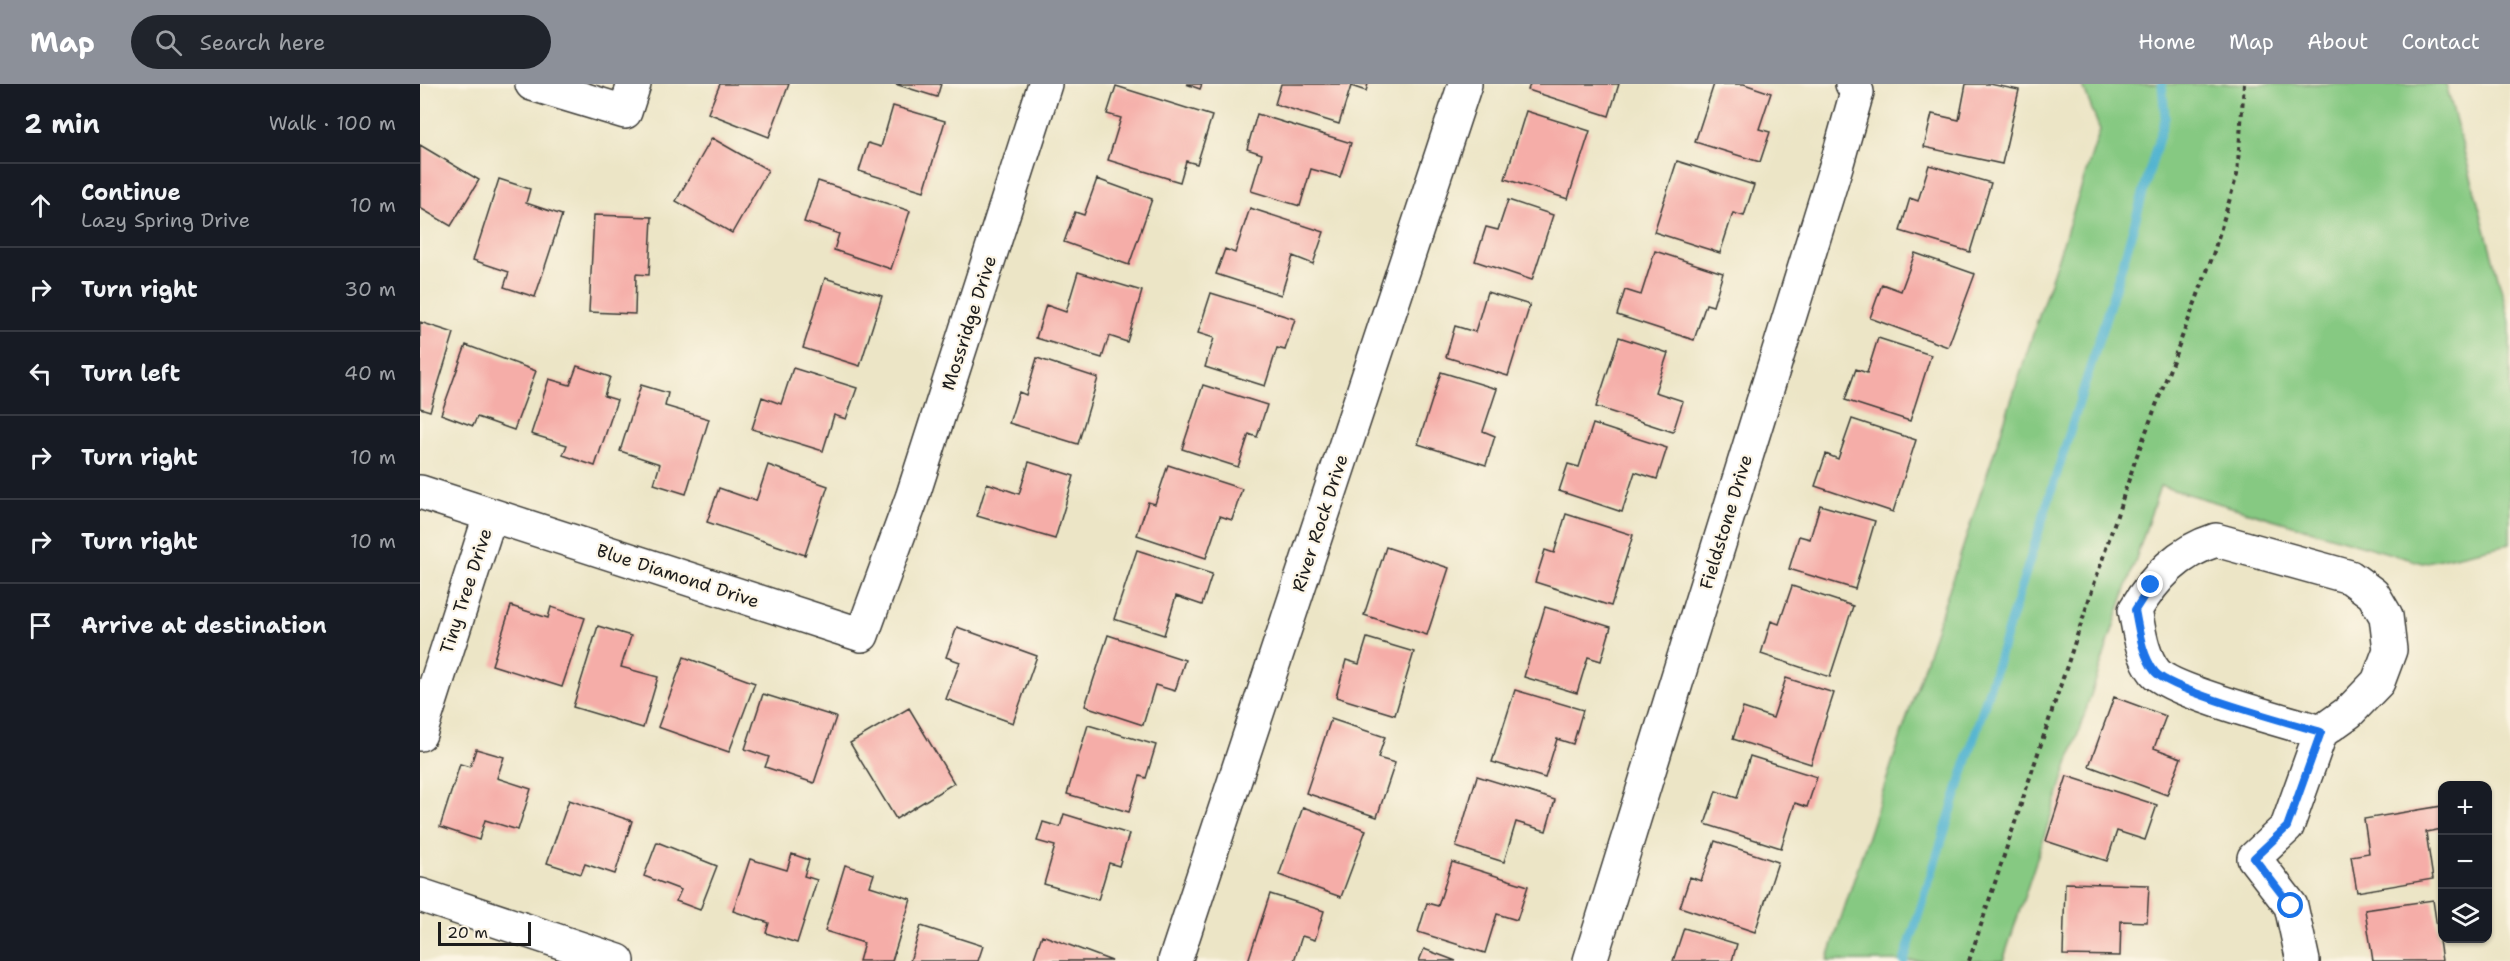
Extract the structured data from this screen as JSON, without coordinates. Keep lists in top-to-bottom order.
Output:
{
  "streets": {
    "street": [
      "Mossridge Drive",
      "Fieldstone Drive",
      "River Rock Drive",
      "Blue Diamond Drive",
      "Tiny Tree Drive"
    ]
  },
  "crossings": [
    ["Mossridge Drive", "Blue Diamond Drive"],
    ["Blue Diamond Drive", "Tiny Tree Drive"]
  ],
  "scale_bar": "20 m",
  "page": {
    "header": "Map",
    "search": "Search here",
    "nav": [
      "Home",
      "Map",
      "About",
      "Contact"
    ],
    "heading": ["2 min", "Walk · 100 m"],
    "list": [
      ["Continue", "Lazy Spring Drive", "10 m"],
      ["Turn right", "30 m"],
      ["Turn left", "40 m"],
      ["Turn right", "10 m"],
      ["Turn right", "10 m"],
      "Arrive at destination"
    ],
    "map_buttons": ["+", "−"],
    "scale": "20 m"
  }
}
